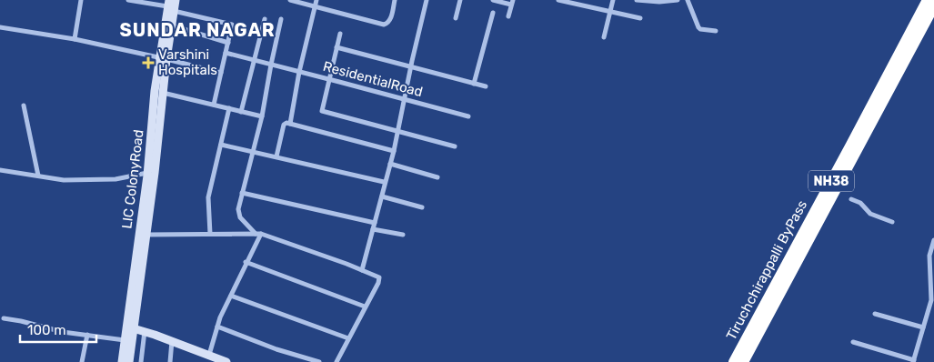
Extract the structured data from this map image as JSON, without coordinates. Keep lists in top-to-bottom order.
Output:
{
  "streets": {
    "highway": ["NH38", "Tiruchchirappalli ByPass"],
    "main road": ["LIC ColonyRoad"],
    "street": ["ResidentialRoad"]
  },
  "districts": ["SUNDAR NAGAR"],
  "places": {
    "health": ["Varshini Hospitals"]
  },
  "scale_bar": "100 m"
}
